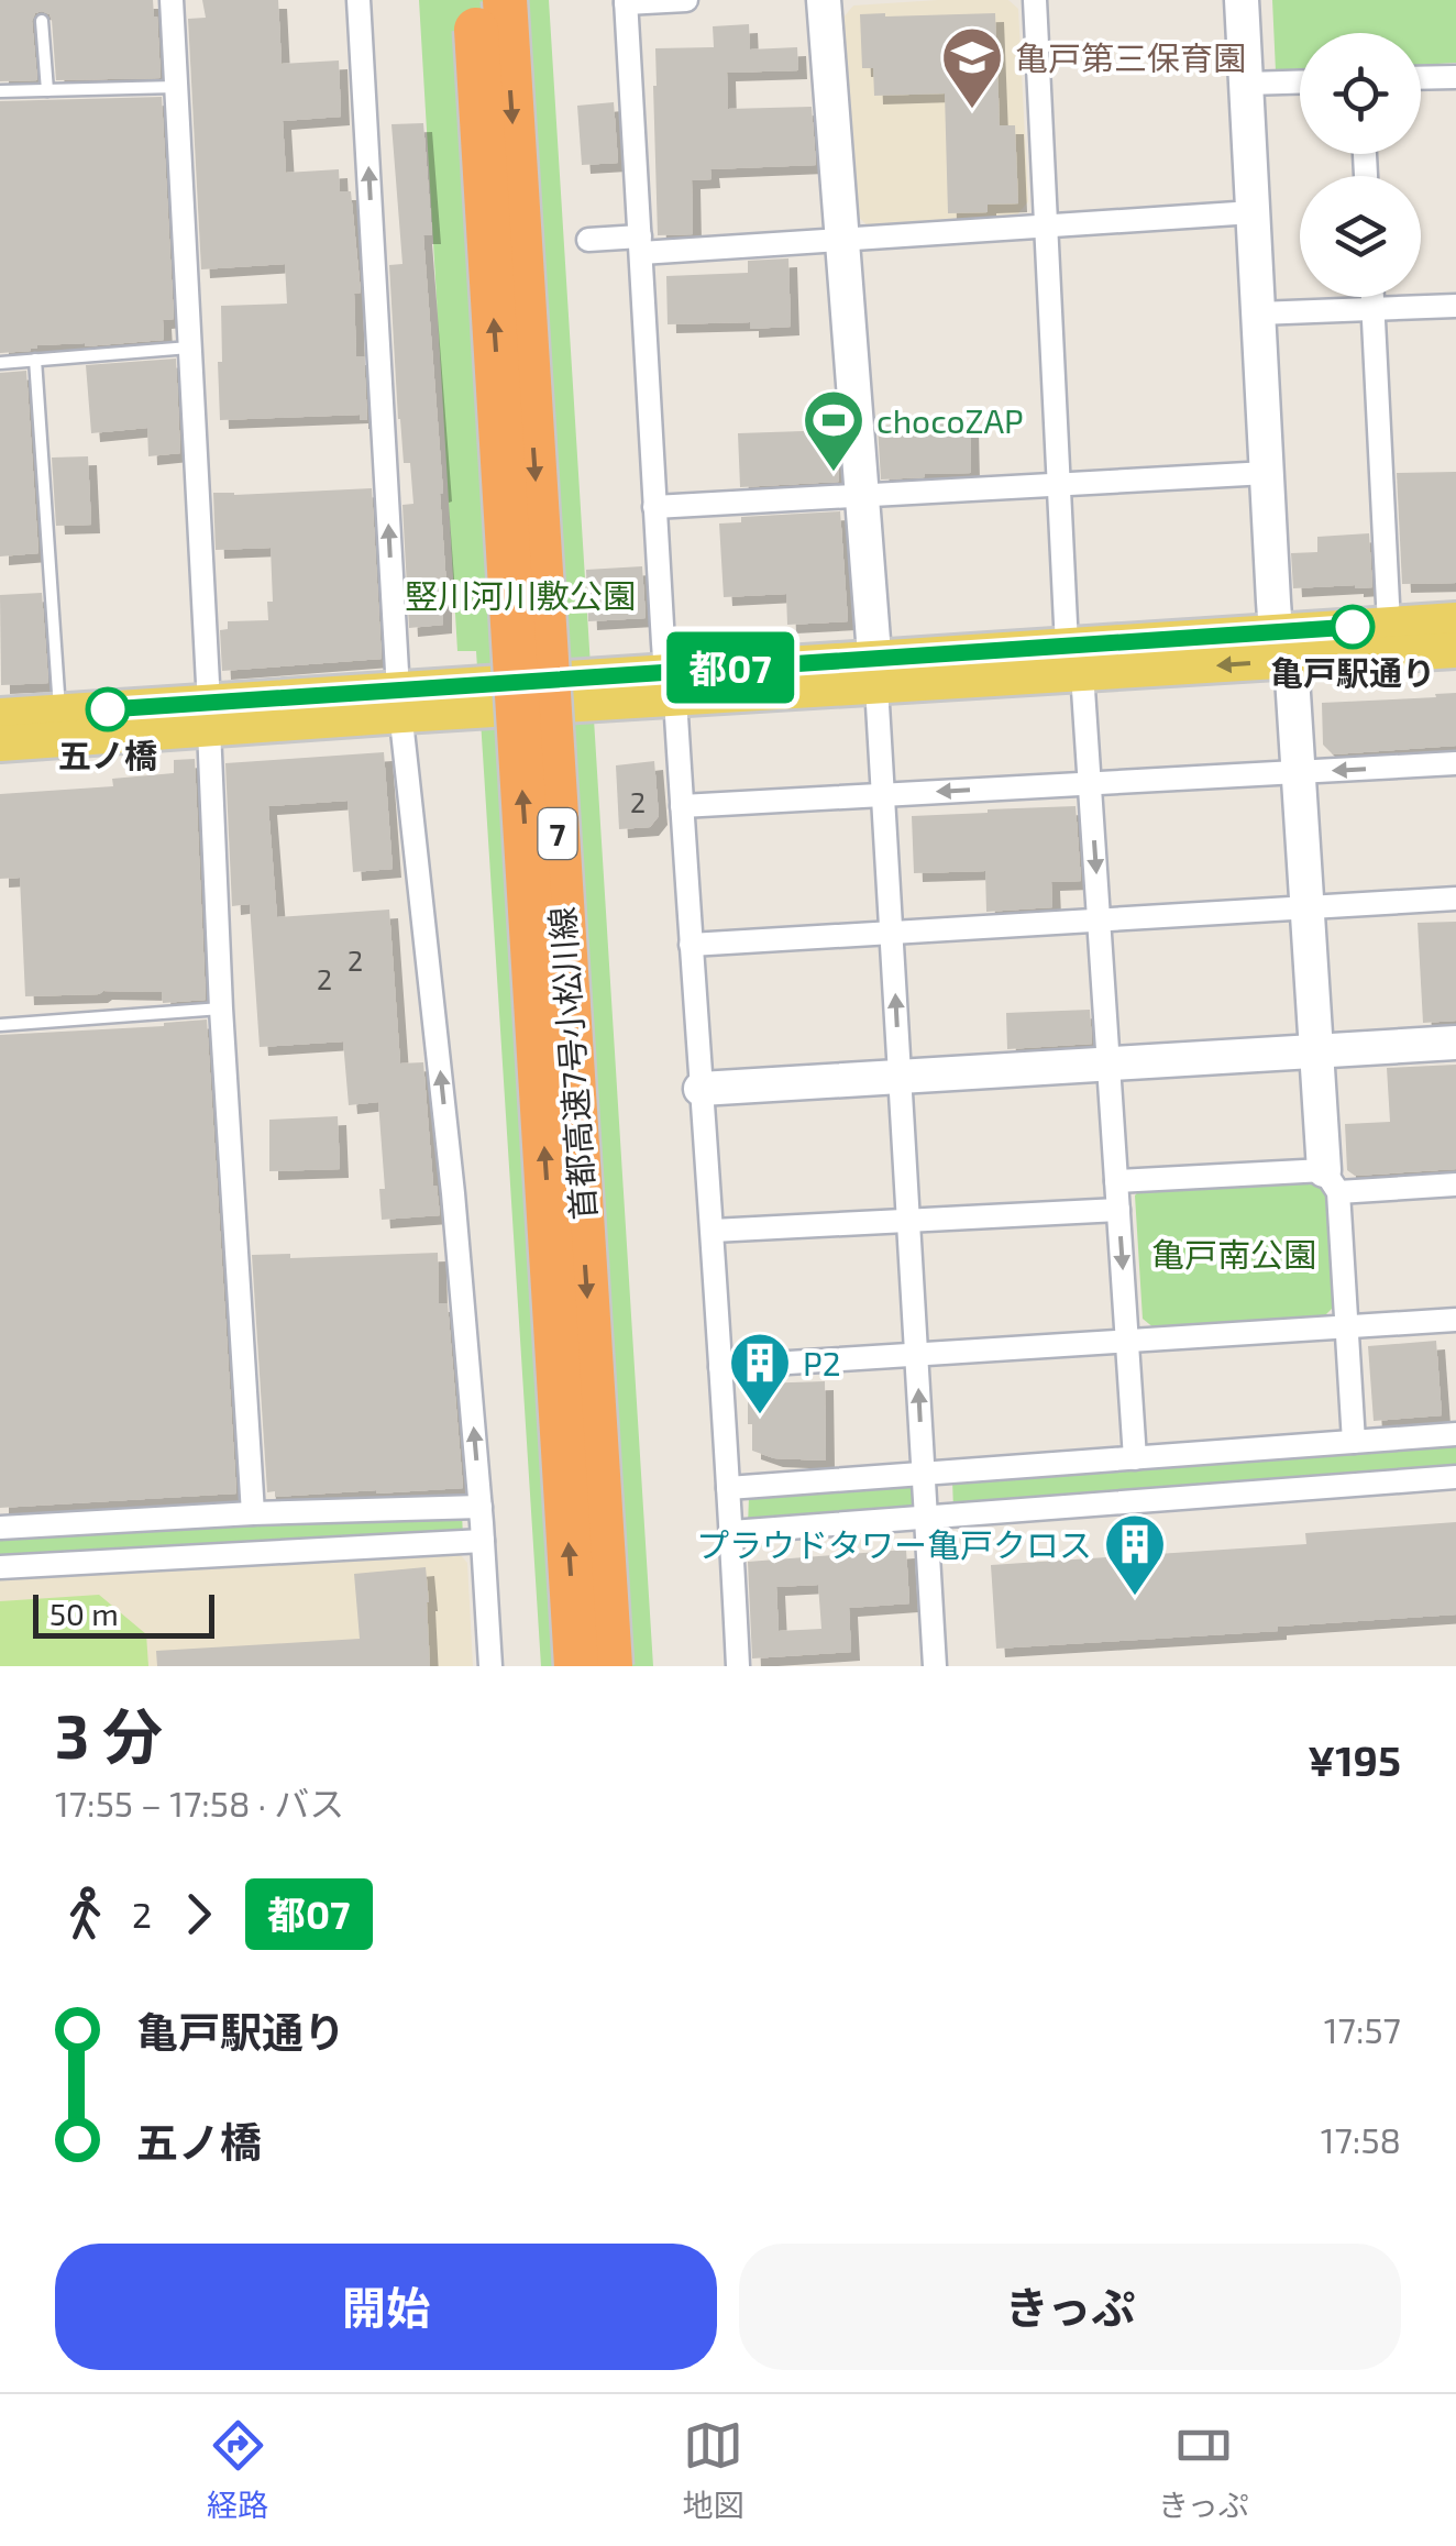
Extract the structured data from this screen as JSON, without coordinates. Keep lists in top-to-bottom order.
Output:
{
  "streets": {
    "highway": ["7", "首都高速7号小松川線"]
  },
  "parks": ["竪川河川敷公園", "亀戸南公園"],
  "places": {
    "school or university": ["亀戸第三保育園"],
    "sports": ["chocoZAP"],
    "other": ["亀戸駅通り", "五ノ橋"],
    "building": ["P2", "プラウドタワー亀戸クロス"]
  },
  "lines": ["bus line 都07"],
  "house_numbers": ["2", "2", "2"],
  "scale_bar": "50 m",
  "page": {
    "on_map": "都07",
    "scale": "50 m",
    "heading": ["3 分", "17:55 – 17:58 · バス", "¥195"],
    "legs": ["2", "都07"],
    "list": [
      {
        "name": "亀戸駅通り",
        "value": "17:57"
      },
      {
        "name": "五ノ橋",
        "value": "17:58"
      }
    ],
    "buttons": ["開始", "きっぷ"],
    "tabs": ["経路", "地図", "きっぷ"]
  }
}
